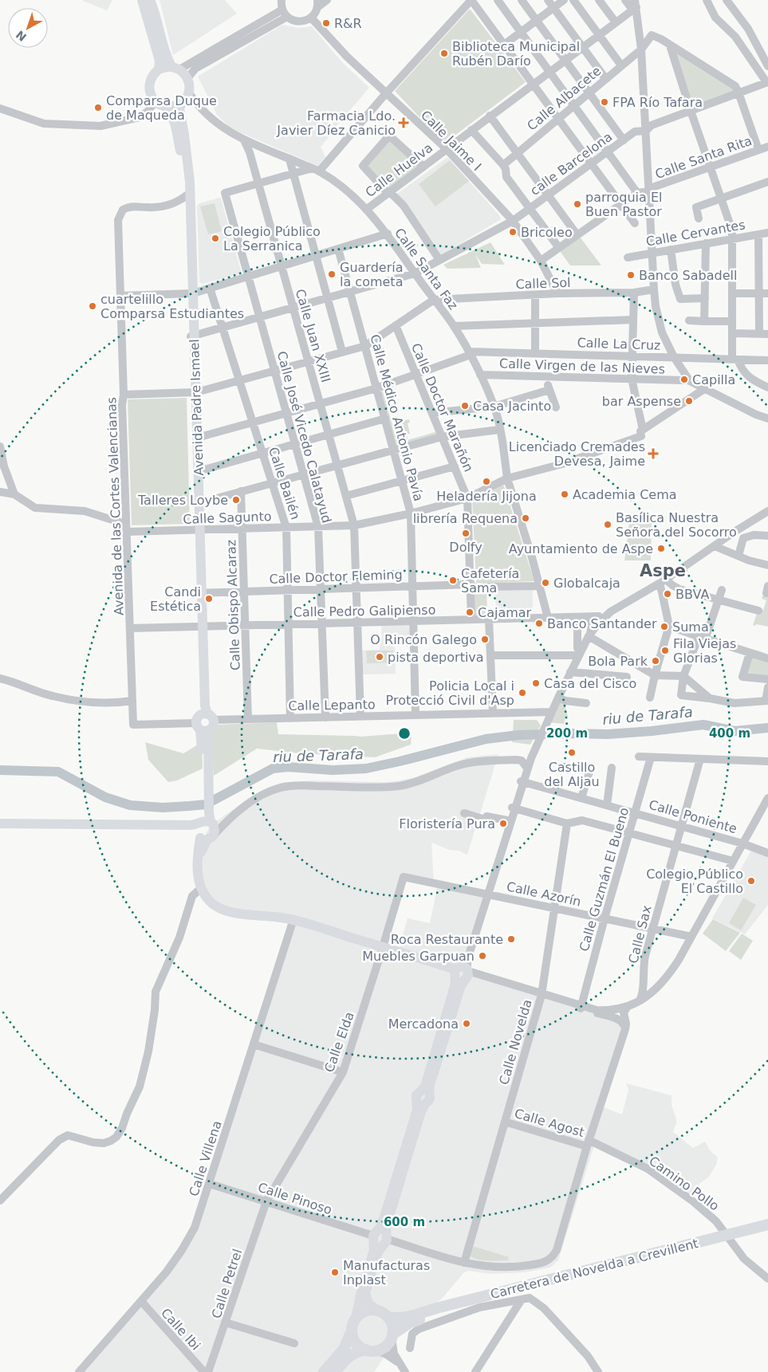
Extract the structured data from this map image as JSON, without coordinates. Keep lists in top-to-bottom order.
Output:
{
  "streets": {
    "highway": ["Carretera de Novelda a Crevillent"],
    "main road": ["Avenida Padre Ismael"],
    "street": [
      "Calle Albacete",
      "Calle Jaime I",
      "Calle Santa Rita",
      "calle Barcelona",
      "Calle Huelva",
      "Calle Cervantes",
      "Calle Santa Faz",
      "Calle Sol",
      "Calle Juan XXIII",
      "Calle La Cruz",
      "Calle Virgen de las Nieves",
      "Calle Doctor Marañón",
      "Calle Médico Antonio Pavía",
      "Calle José Vicedo Calatayud",
      "Calle Bailén",
      "Avenida de las Cortes Valencianas",
      "Calle Sagunto",
      "Calle Doctor Fleming",
      "Calle Obispo Alcaraz",
      "Calle Pedro Galipienso",
      "Calle Lepanto",
      "Calle Poniente",
      "Calle Guzmán El Bueno",
      "Calle Azorín",
      "Calle Sax",
      "Calle Elda",
      "Calle Novelda",
      "Calle Agost",
      "Calle Villena",
      "Camino Pollo",
      "Calle Pinoso",
      "Calle Petrel",
      "Calle Ibi"
    ]
  },
  "crossings": [
    ["Calle Jaime I", "calle Barcelona"],
    ["Calle Jaime I", "Calle Huelva"],
    ["Calle Jaime I", "Calle Sol"],
    ["calle Barcelona", "Calle Santa Faz"],
    ["calle Barcelona", "Calle Juan XXIII"],
    ["calle Barcelona", "Avenida Padre Ismael"],
    ["calle Barcelona", "Calle Médico Antonio Pavía"],
    ["calle Barcelona", "Calle José Vicedo Calatayud"],
    ["calle Barcelona", "Calle Bailén"],
    ["Calle Huelva", "Calle Santa Faz"],
    ["Calle Santa Faz", "Calle Sol"],
    ["Calle Santa Faz", "Calle Juan XXIII"],
    ["Calle Santa Faz", "Calle La Cruz"],
    ["Calle Santa Faz", "Calle Virgen de las Nieves"],
    ["Calle Santa Faz", "Calle Sagunto"],
    ["Calle Santa Faz", "Calle Doctor Fleming"],
    ["Calle Santa Faz", "Calle Pedro Galipienso"],
    ["Calle Juan XXIII", "Calle José Vicedo Calatayud"],
    ["Calle Juan XXIII", "Calle Sagunto"],
    ["Calle Juan XXIII", "Calle Doctor Fleming"],
    ["Calle Juan XXIII", "Calle Pedro Galipienso"],
    ["Calle Juan XXIII", "Calle Lepanto"],
    ["Avenida Padre Ismael", "Avenida de las Cortes Valencianas"],
    ["Avenida Padre Ismael", "Calle Sagunto"],
    ["Avenida Padre Ismael", "Calle Doctor Fleming"],
    ["Avenida Padre Ismael", "Calle Pedro Galipienso"],
    ["Avenida Padre Ismael", "Calle Lepanto"],
    ["Calle Doctor Marañón", "Calle Sagunto"],
    ["Calle Doctor Marañón", "Calle Doctor Fleming"],
    ["Calle Doctor Marañón", "Calle Pedro Galipienso"],
    ["Calle Médico Antonio Pavía", "Calle Sagunto"],
    ["Calle Médico Antonio Pavía", "Calle Doctor Fleming"],
    ["Calle Médico Antonio Pavía", "Calle Pedro Galipienso"],
    ["Calle Médico Antonio Pavía", "Calle Lepanto"],
    ["Calle José Vicedo Calatayud", "Calle Sagunto"],
    ["Calle José Vicedo Calatayud", "Calle Doctor Fleming"],
    ["Calle José Vicedo Calatayud", "Calle Pedro Galipienso"],
    ["Calle José Vicedo Calatayud", "Calle Lepanto"],
    ["Calle Bailén", "Calle Sagunto"],
    ["Calle Bailén", "Calle Doctor Fleming"],
    ["Calle Bailén", "Calle Pedro Galipienso"],
    ["Calle Bailén", "Calle Lepanto"],
    ["Avenida de las Cortes Valencianas", "Calle Sagunto"],
    ["Avenida de las Cortes Valencianas", "Calle Pedro Galipienso"],
    ["Avenida de las Cortes Valencianas", "Calle Lepanto"],
    ["Calle Sagunto", "Calle Obispo Alcaraz"],
    ["Calle Doctor Fleming", "Calle Obispo Alcaraz"],
    ["Calle Obispo Alcaraz", "Calle Pedro Galipienso"],
    ["Calle Obispo Alcaraz", "Calle Lepanto"],
    ["Calle Poniente", "Calle Guzmán El Bueno"],
    ["Calle Poniente", "Calle Sax"],
    ["Calle Guzmán El Bueno", "Calle Azorín"],
    ["Calle Azorín", "Calle Sax"],
    ["Calle Azorín", "Calle Elda"],
    ["Calle Azorín", "Calle Novelda"],
    ["Calle Elda", "Calle Pinoso"],
    ["Calle Elda", "Calle Petrel"],
    ["Calle Novelda", "Calle Agost"],
    ["Calle Novelda", "Calle Pinoso"],
    ["Calle Agost", "Camino Pollo"],
    ["Calle Agost", "Calle Pinoso"],
    ["Calle Villena", "Calle Pinoso"],
    ["Calle Villena", "Calle Ibi"],
    ["Camino Pollo", "Calle Pinoso"],
    ["Calle Pinoso", "Calle Petrel"]
  ],
  "districts": ["Aspe"],
  "water": ["riu de Tarafa"],
  "places": {
    "other": [
      "R&R",
      "Biblioteca Municipal Rubén Darío",
      "FPA Río Tafara",
      "Comparsa Duque de Maqueda",
      "parroquia El Buen Pastor",
      "Bricoleo",
      "Colegio Público La Serranica",
      "Guardería la cometa",
      "Banco Sabadell",
      "cuartelillo Comparsa Estudiantes",
      "Capilla",
      "bar Aspense",
      "Casa Jacinto",
      "Heladería Jijona",
      "Academia Cema",
      "Talleres Loybe",
      "librería Requena",
      "Basílica Nuestra Señora del Socorro",
      "Dolfy",
      "Ayuntamiento de Aspe",
      "Cafetería Sama",
      "Globalcaja",
      "BBVA",
      "Candi Estética",
      "Cajamar",
      "Banco Santander",
      "Suma",
      "O Rincón Galego",
      "Fila Viejas Glorias",
      "pista deportiva",
      "Bola Park",
      "Casa del Cisco",
      "Policia Local i Protecció Civil d'Asp",
      "Castillo del Aljau",
      "Floristería Pura",
      "Colegio Público El Castillo",
      "Roca Restaurante",
      "Muebles Garpuan",
      "Mercadona",
      "Manufacturas Inplast"
    ],
    "health": ["Farmacia Ldo. Javier Díez Canicio", "Licenciado Cremades Devesa, Jaime"]
  },
  "north": "bottom left",
  "rings": ["200 m", "400 m", "600 m"]
}
